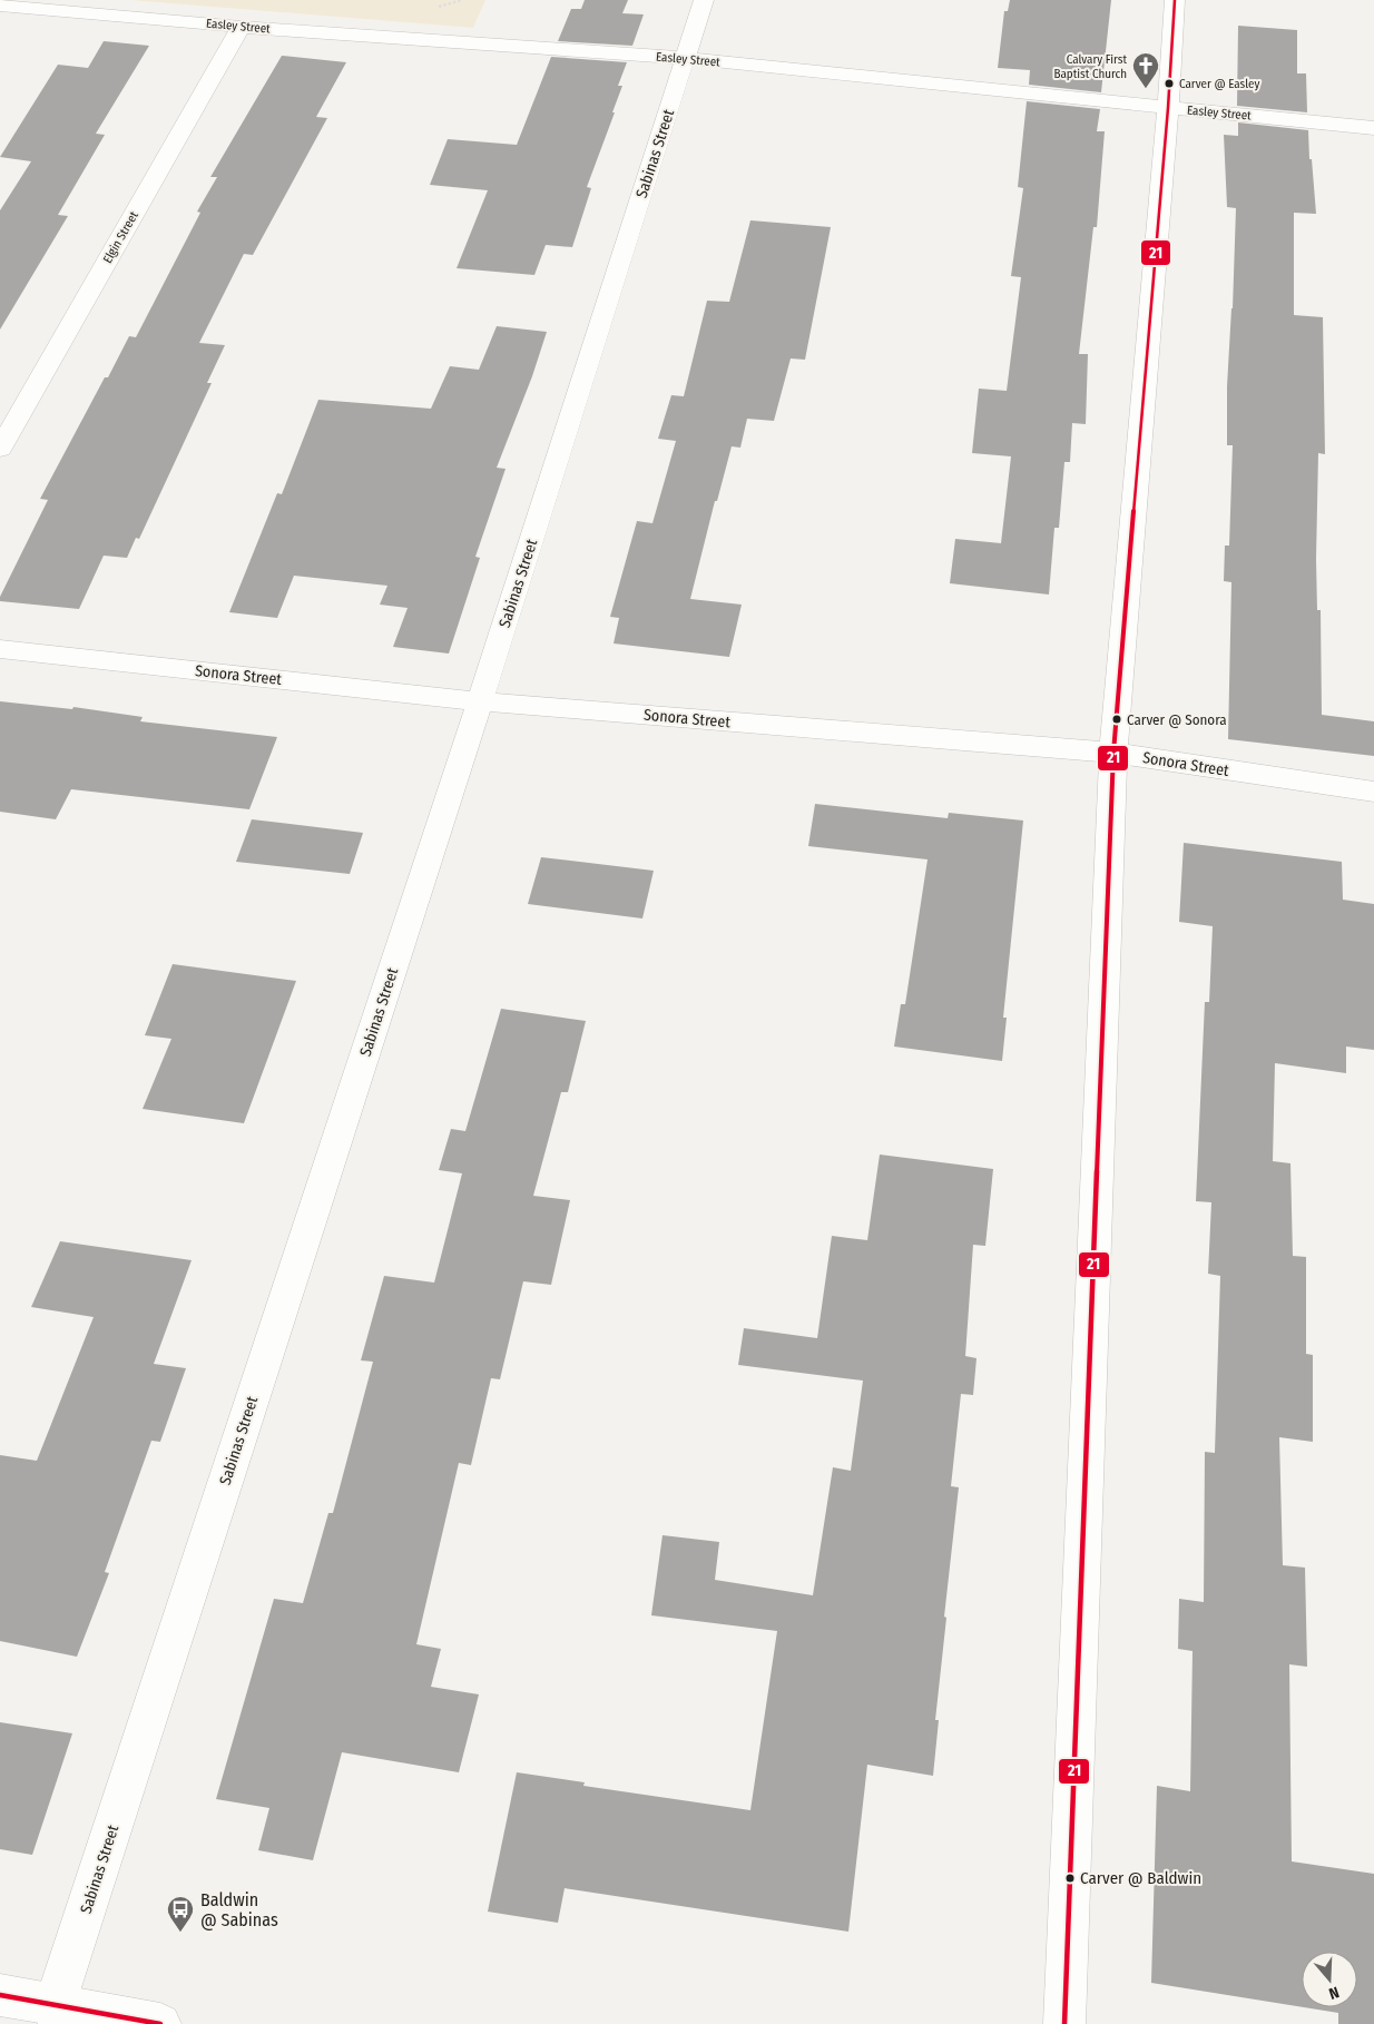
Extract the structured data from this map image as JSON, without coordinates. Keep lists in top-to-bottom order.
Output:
{
  "streets": {
    "street": [
      "Easley Street",
      "Sabinas Street",
      "Elgin Street",
      "Sonora Street"
    ]
  },
  "crossings": [
    ["Easley Street", "Sabinas Street"],
    ["Easley Street", "Elgin Street"],
    ["Sabinas Street", "Sonora Street"]
  ],
  "places": {
    "other": ["Carver @ Easley", "Carver @ Sonora", "Carver @ Baldwin"],
    "church": ["Calvary First Baptist Church"],
    "bus stop": ["Baldwin @ Sabinas"]
  },
  "lines": ["transit line 21"],
  "north": "bottom"
}
